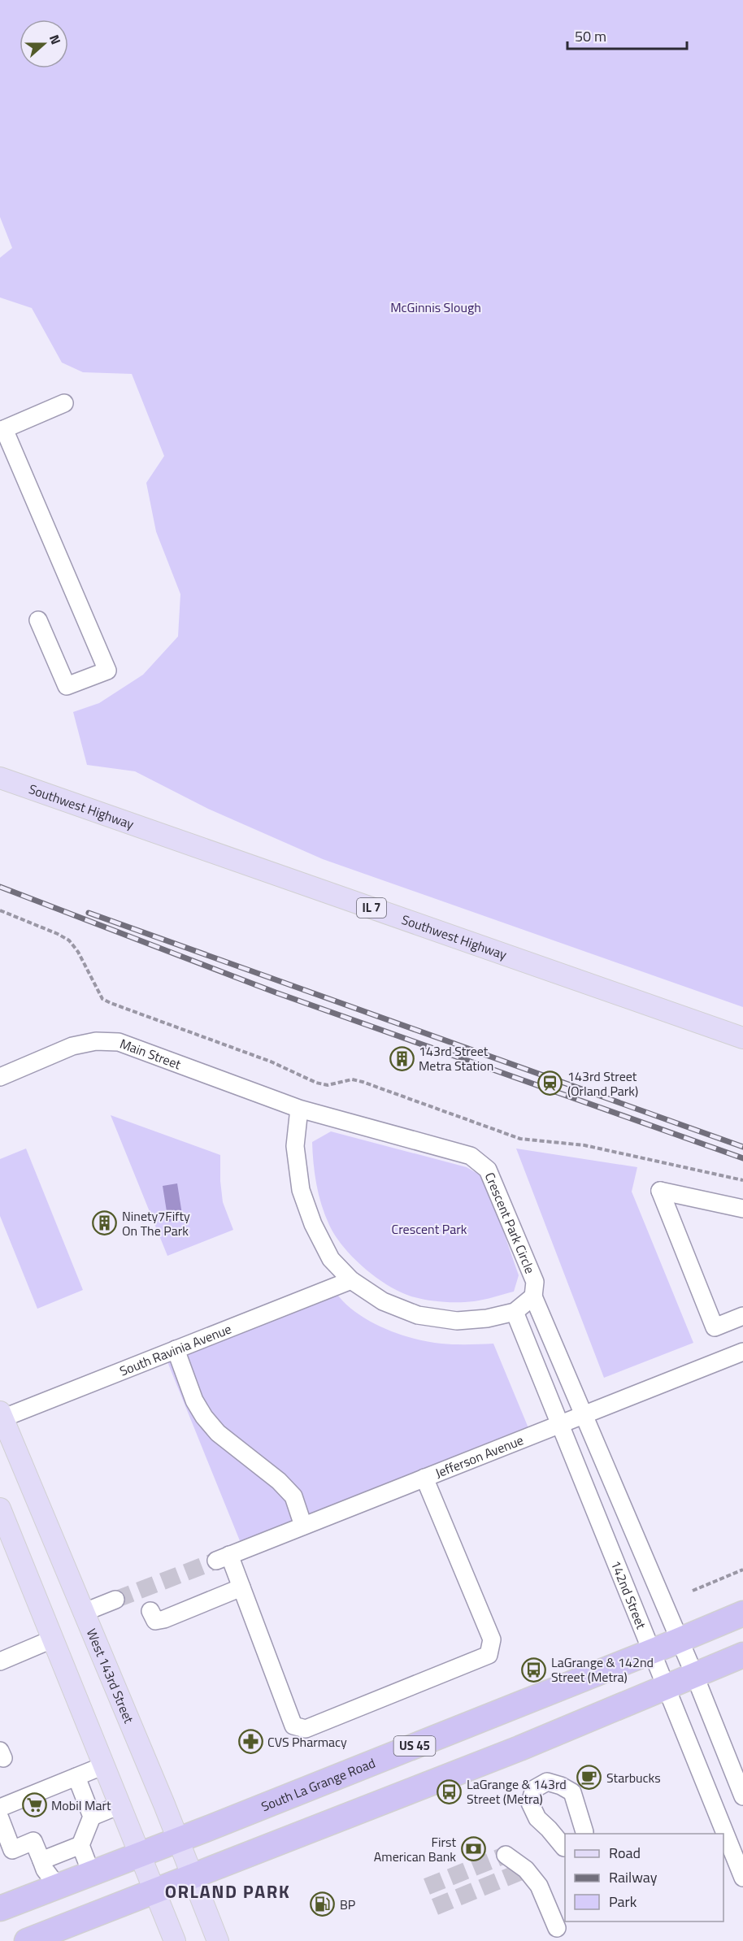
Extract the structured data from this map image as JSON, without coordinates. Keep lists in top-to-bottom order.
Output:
{
  "streets": {
    "highway": ["US 45", "South La Grange Road"],
    "main road": ["Southwest Highway", "IL 7", "West 143rd Street"],
    "street": [
      "Main Street",
      "Crescent Park Circle",
      "South Ravinia Avenue",
      "Jefferson Avenue",
      "142nd Street"
    ]
  },
  "crossings": [
    ["Main Street", "Crescent Park Circle"],
    ["South Ravinia Avenue", "West 143rd Street"],
    ["Jefferson Avenue", "142nd Street"],
    ["142nd Street", "South La Grange Road"],
    ["West 143rd Street", "South La Grange Road"]
  ],
  "districts": ["ORLAND PARK"],
  "parks": ["McGinnis Slough", "Crescent Park"],
  "places": {
    "building": ["143rd Street Metra Station", "Ninety7Fifty On The Park"],
    "station": ["143rd Street (Orland Park)"],
    "bus stop": ["LaGrange & 142nd Street (Metra)", "LaGrange & 143rd Street (Metra)"],
    "pharmacy": ["CVS Pharmacy"],
    "cafe": ["Starbucks"],
    "supermarket": ["Mobil Mart"],
    "bank": ["First American Bank"],
    "fuel station": ["BP"]
  },
  "legend": ["Road", "Railway", "Park"],
  "scale_bar": "50 m",
  "north": "right"
}
